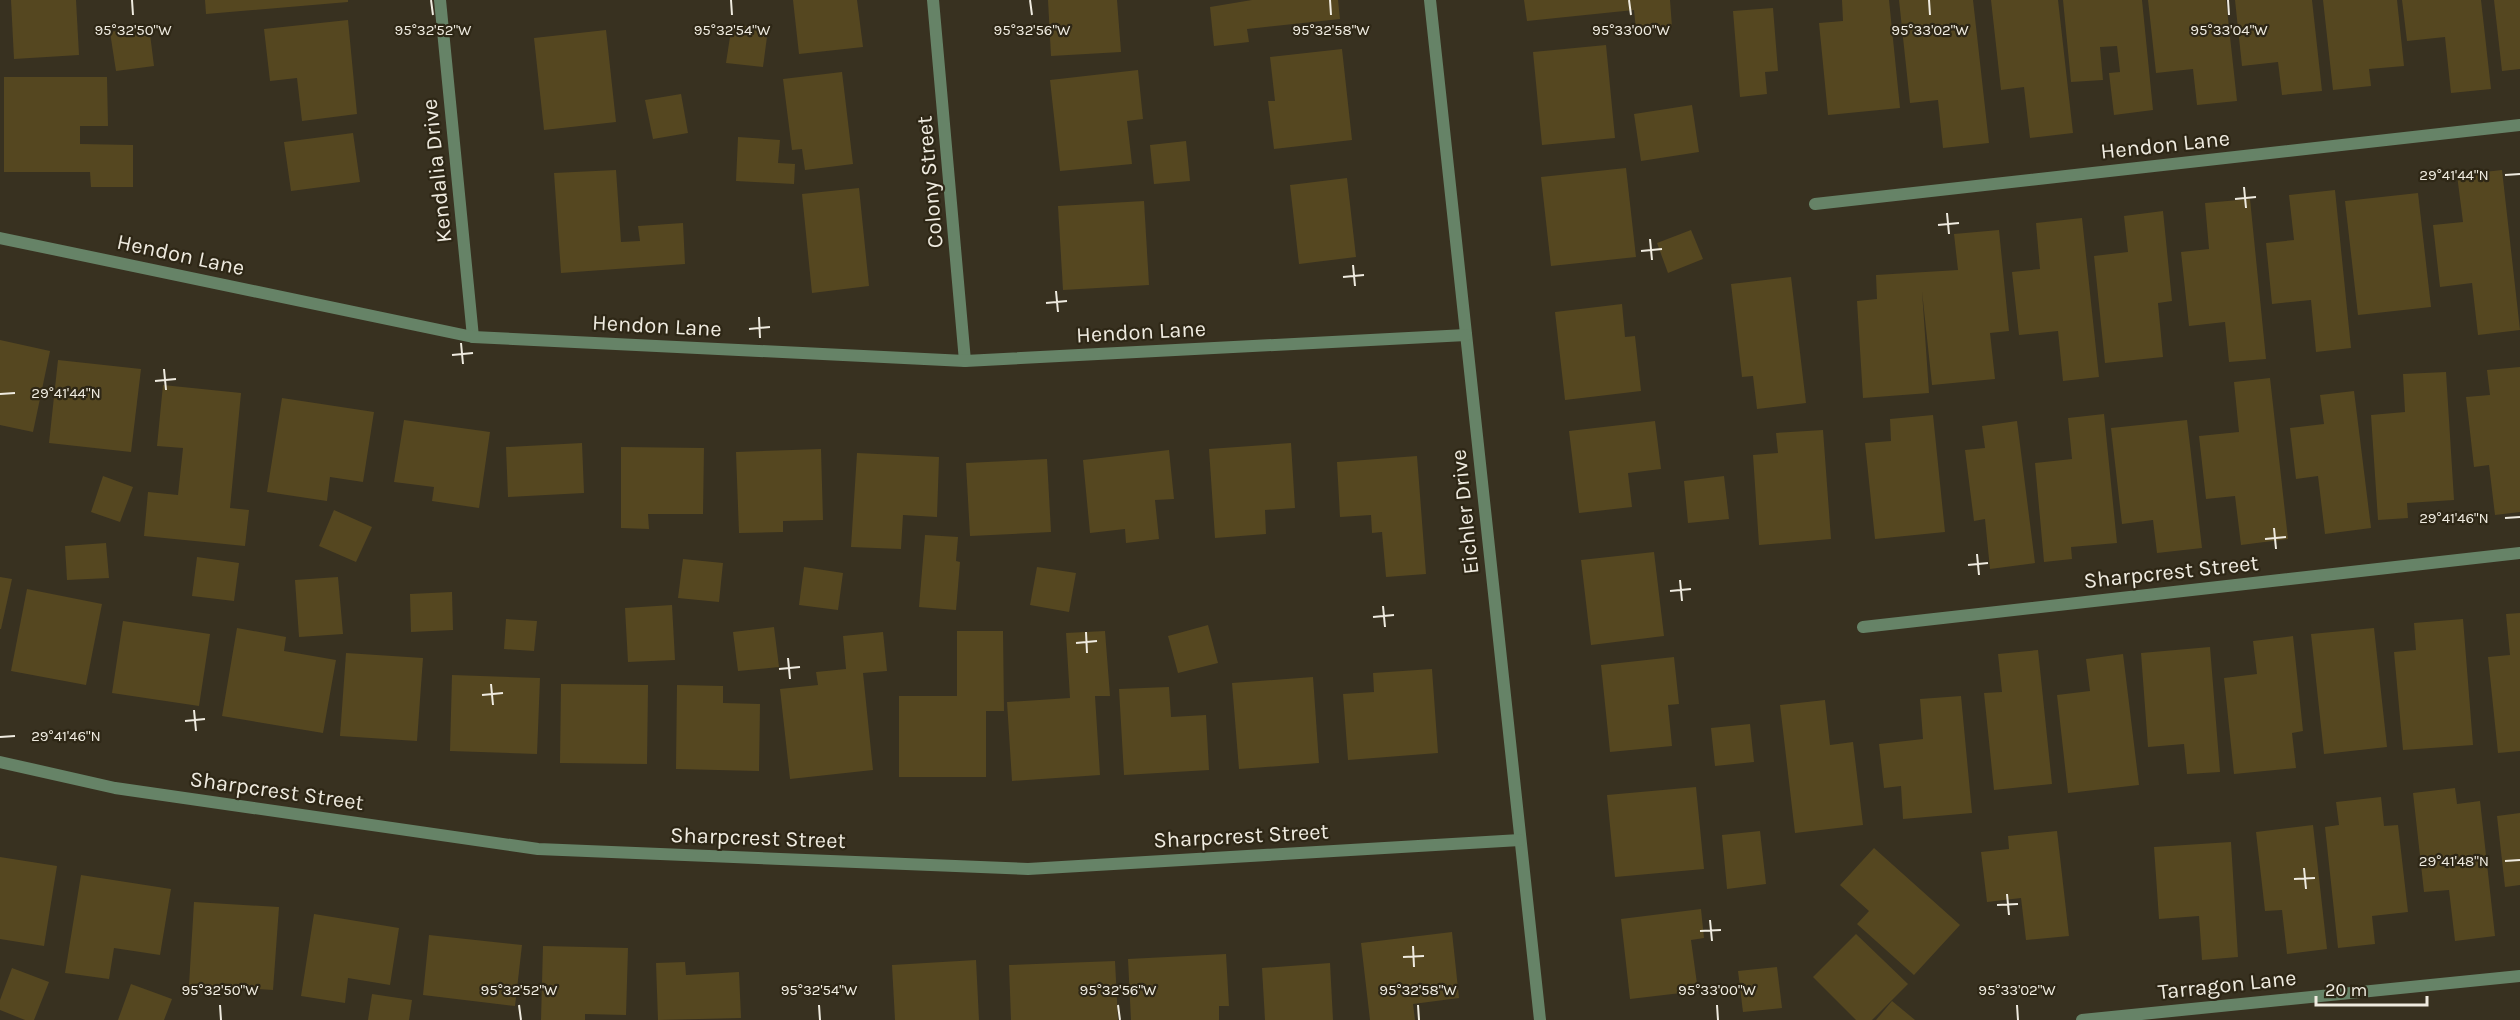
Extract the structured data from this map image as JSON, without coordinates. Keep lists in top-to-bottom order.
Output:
{
  "streets": {
    "street": [
      "Hendon Lane",
      "Kendalia Drive",
      "Colony Street",
      "Eichler Drive",
      "Sharpcrest Street",
      "Tarragon Lane"
    ]
  },
  "crossings": [
    ["Hendon Lane", "Kendalia Drive"],
    ["Hendon Lane", "Colony Street"],
    ["Hendon Lane", "Eichler Drive"],
    ["Eichler Drive", "Sharpcrest Street"]
  ],
  "scale_bar": "20 m",
  "coordinates": [
    "95°32'50\"W",
    "95°32'52\"W",
    "95°32'54\"W",
    "95°32'56\"W",
    "95°32'58\"W",
    "95°33'00\"W",
    "95°33'02\"W",
    "95°33'04\"W",
    "29°41'44\"N",
    "29°41'46\"N",
    "29°41'48\"N"
  ]
}
